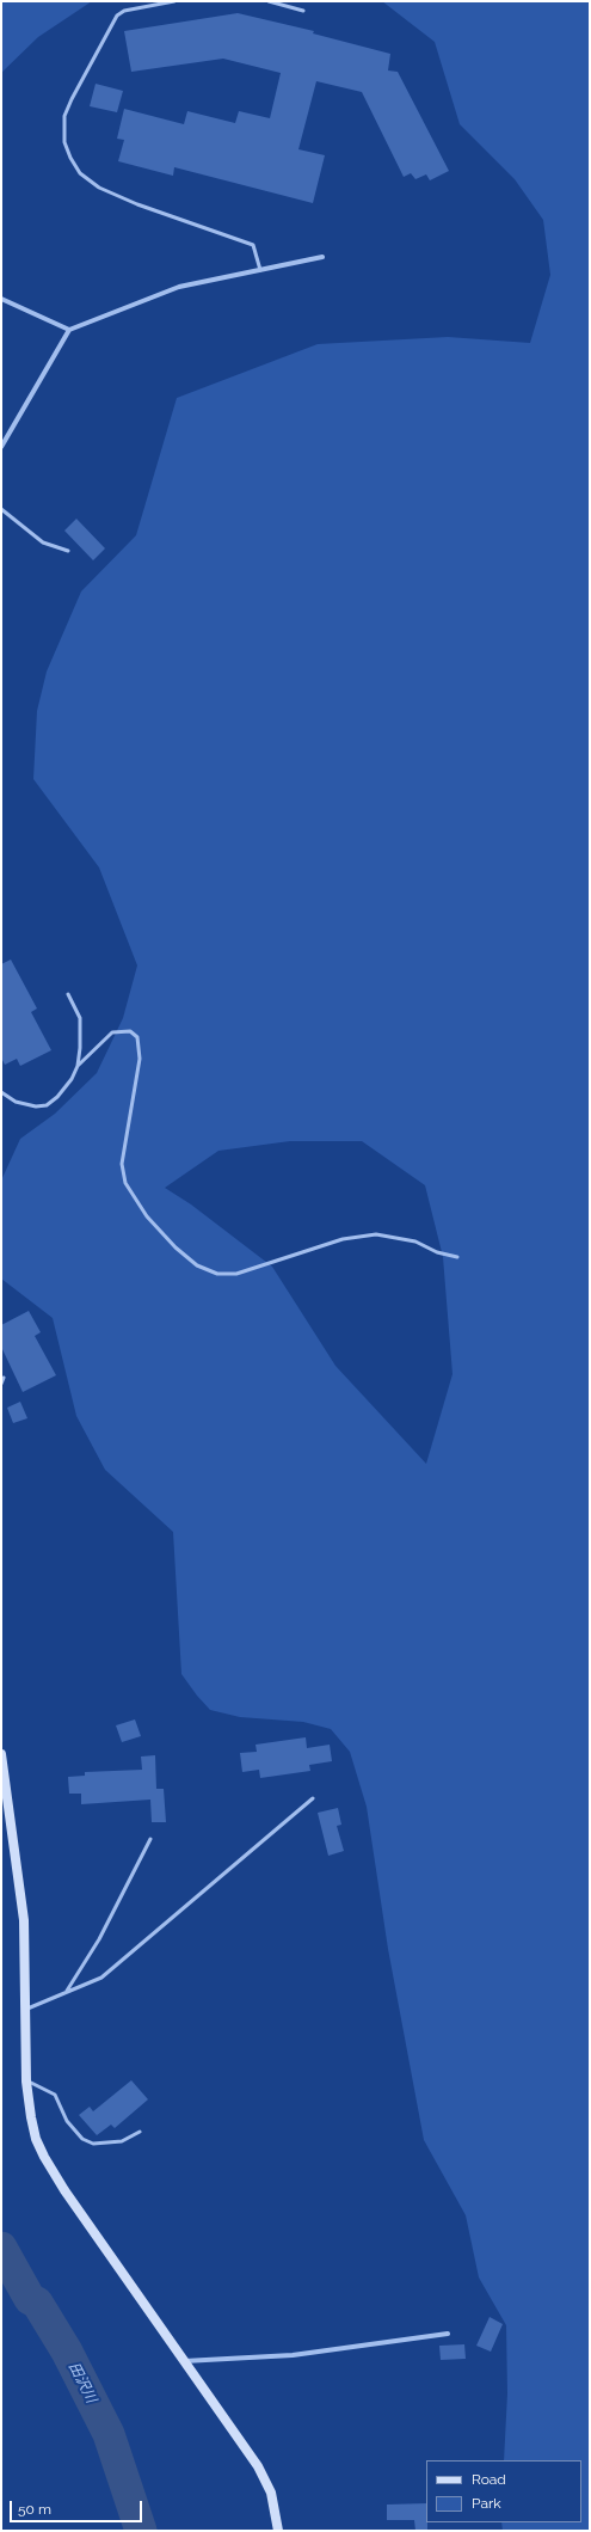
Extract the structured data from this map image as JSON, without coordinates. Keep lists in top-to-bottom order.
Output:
{
  "water": ["田沢川"],
  "legend": ["Road", "Park"],
  "scale_bar": "50 m"
}
